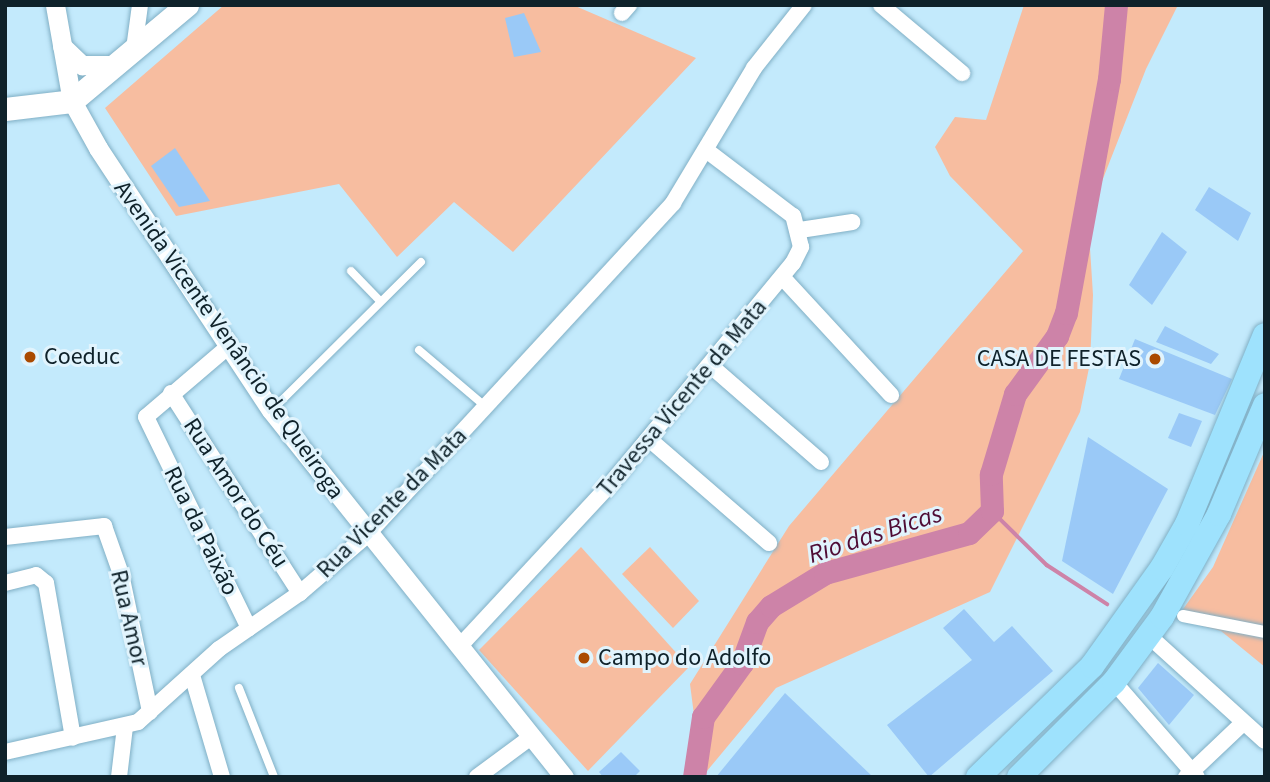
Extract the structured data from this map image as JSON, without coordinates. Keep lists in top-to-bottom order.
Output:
{
  "streets": {
    "street": [
      "Avenida Vicente Venâncio de Queiroga",
      "Travessa Vicente da Mata",
      "Rua Amor do Céu",
      "Rua Vicente da Mata",
      "Rua da Paixão",
      "Rua Amor"
    ]
  },
  "crossings": [
    ["Avenida Vicente Venâncio de Queiroga", "Travessa Vicente da Mata"],
    ["Avenida Vicente Venâncio de Queiroga", "Rua Amor do Céu"],
    ["Avenida Vicente Venâncio de Queiroga", "Rua Vicente da Mata"],
    ["Rua Amor do Céu", "Rua Vicente da Mata"],
    ["Rua Amor do Céu", "Rua da Paixão"],
    ["Rua Vicente da Mata", "Rua da Paixão"],
    ["Rua Vicente da Mata", "Rua Amor"]
  ],
  "water": ["Rio das Bicas"],
  "places": ["Coeduc", "CASA DE FESTAS", "Campo do Adolfo"]
}
